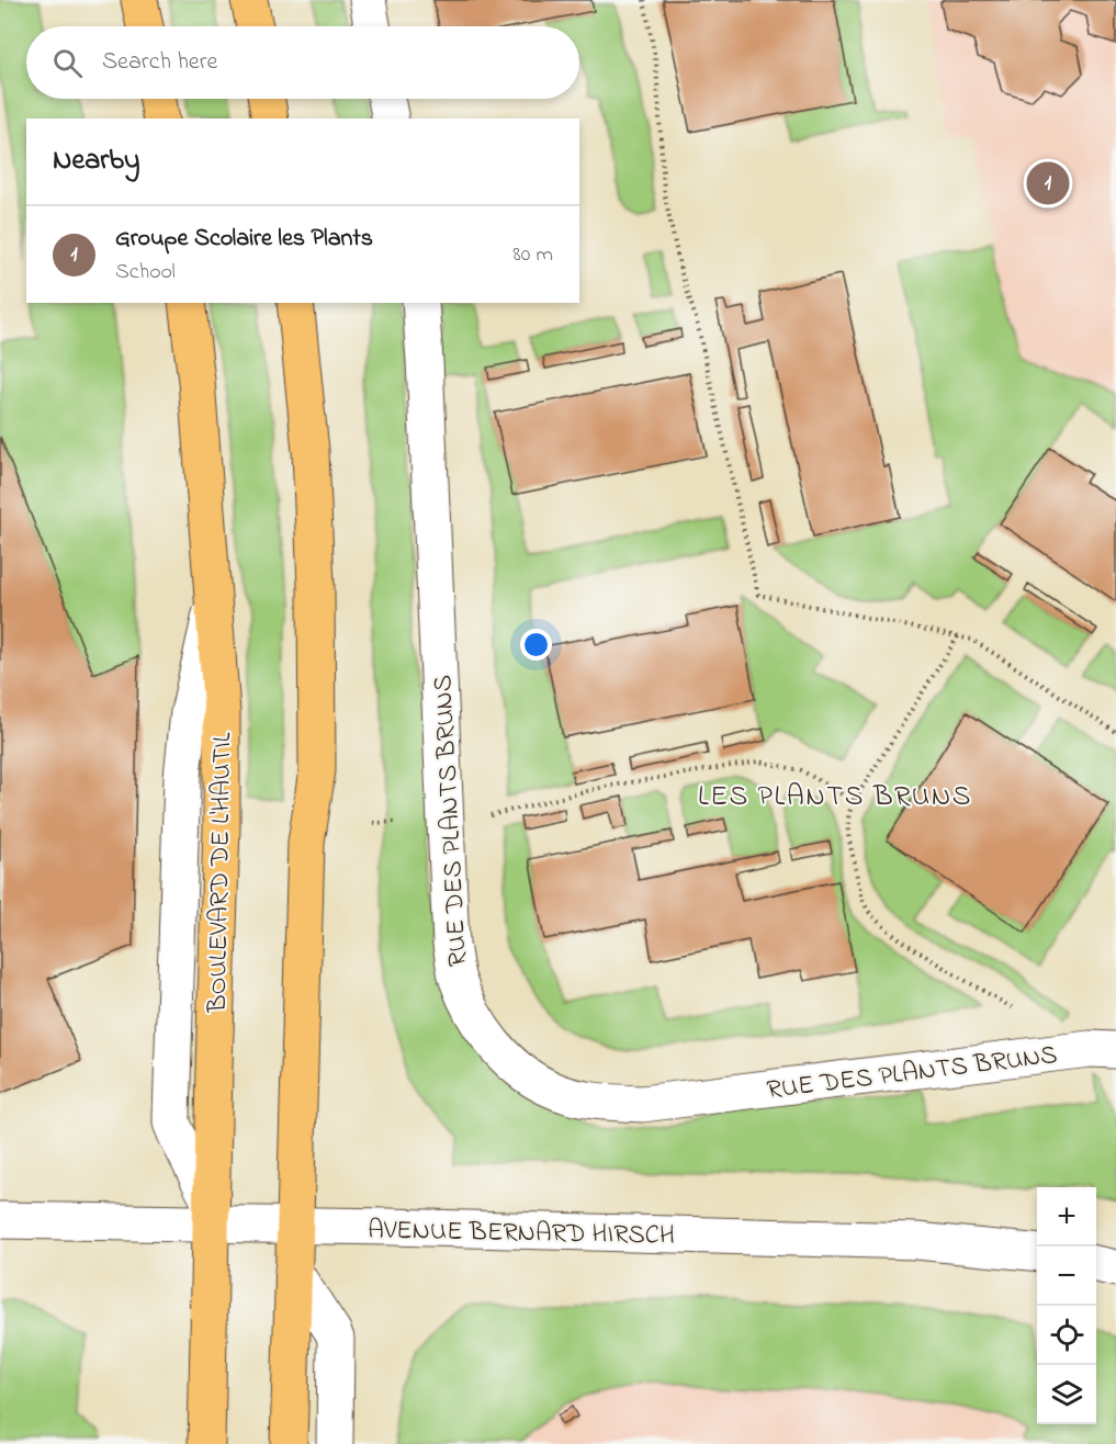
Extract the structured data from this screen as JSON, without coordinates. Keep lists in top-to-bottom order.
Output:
{
  "streets": {
    "main road": ["BOULEVARD DE L'HAUTIL"],
    "street": ["RUE DES PLANTS BRUNS", "AVENUE BERNARD HIRSCH"]
  },
  "crossings": [
    ["BOULEVARD DE L'HAUTIL", "AVENUE BERNARD HIRSCH"]
  ],
  "districts": ["LES PLANTS BRUNS"],
  "page": {
    "search": "Search here",
    "heading": "Nearby",
    "pins": "1",
    "list": [
      {
        "mark": "1",
        "name": "Groupe Scolaire les Plants",
        "note": "School",
        "value": "80 m"
      }
    ],
    "map_buttons": ["+", "−"]
  }
}
